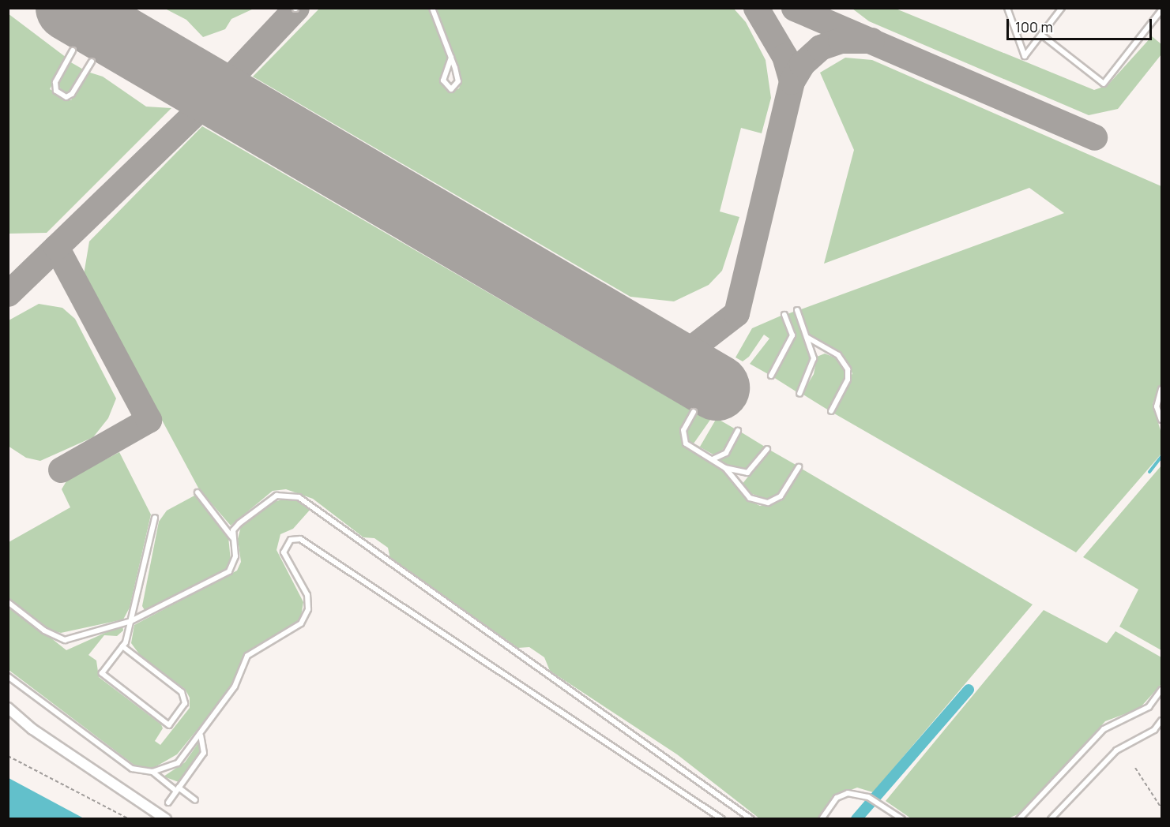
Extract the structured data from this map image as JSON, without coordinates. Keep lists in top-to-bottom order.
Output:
{
  "scale_bar": "100 m"
}
